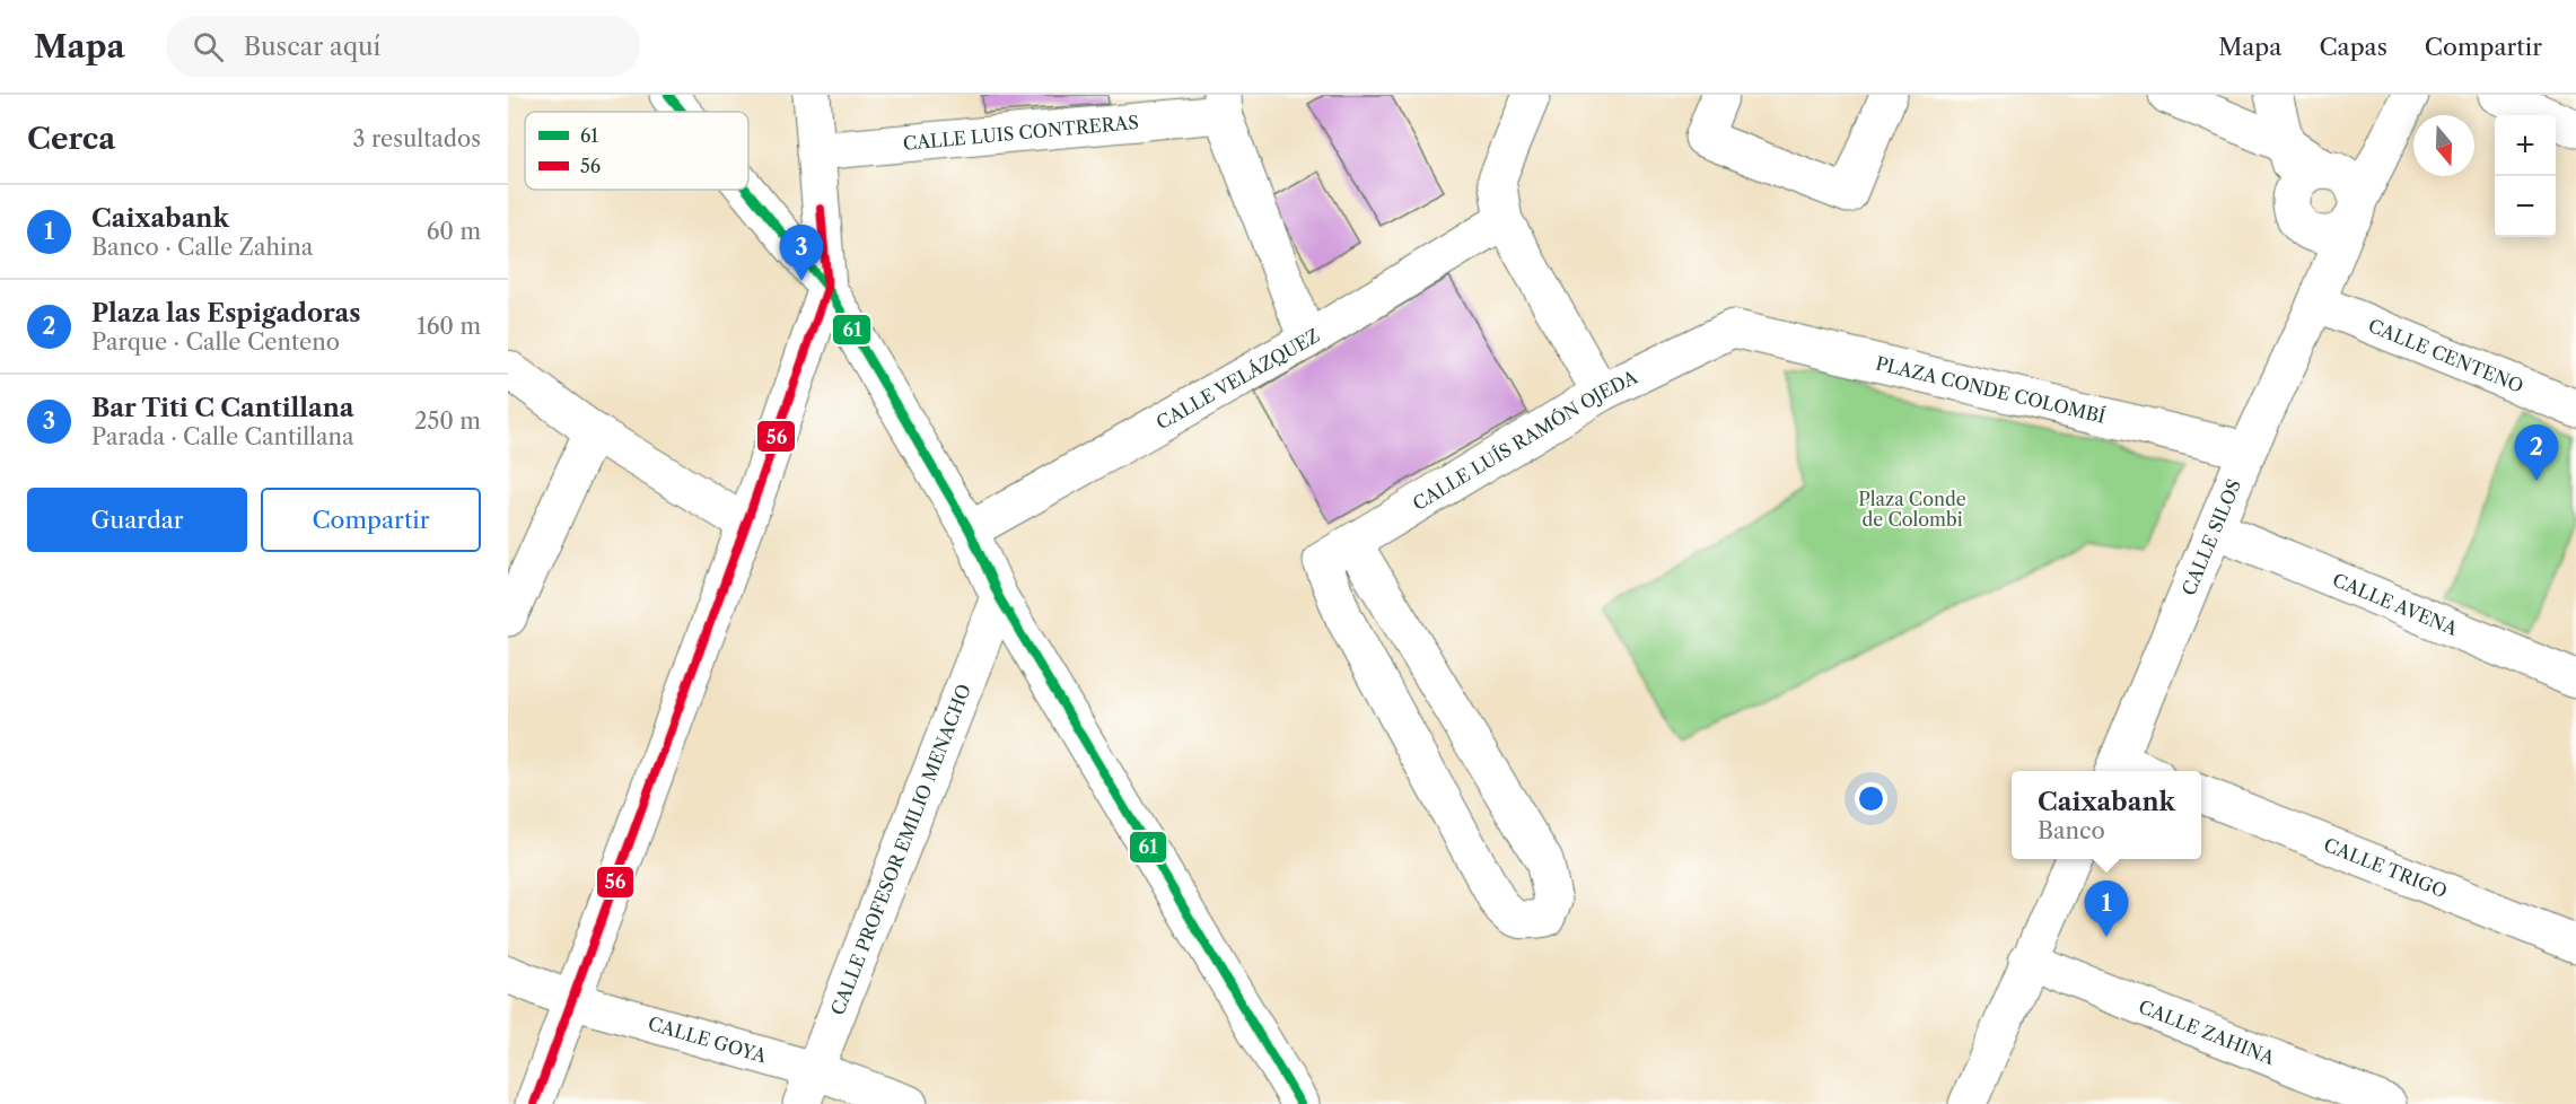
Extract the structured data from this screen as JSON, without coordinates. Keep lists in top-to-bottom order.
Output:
{
  "streets": {
    "street": [
      "CALLE LUIS CONTRERAS",
      "CALLE CENTENO",
      "CALLE VELÁZQUEZ",
      "PLAZA CONDE COLOMBÍ",
      "CALLE LUÍS RAMÓN OJEDA",
      "CALLE SILOS",
      "CALLE AVENA",
      "CALLE PROFESOR EMILIO MENACHO",
      "CALLE TRIGO",
      "CALLE ZAHINA",
      "CALLE GOYA"
    ]
  },
  "crossings": [
    ["CALLE CENTENO", "CALLE SILOS"],
    ["PLAZA CONDE COLOMBÍ", "CALLE LUÍS RAMÓN OJEDA"],
    ["PLAZA CONDE COLOMBÍ", "CALLE SILOS"],
    ["CALLE SILOS", "CALLE AVENA"],
    ["CALLE PROFESOR EMILIO MENACHO", "CALLE GOYA"]
  ],
  "parks": ["Plaza Conde de Colombi"],
  "lines": ["transit line 61", "transit line 56"],
  "legend": ["61", "56"],
  "north": "bottom",
  "page": {
    "header": "Mapa",
    "search": "Buscar aquí",
    "nav": ["Mapa", "Capas", "Compartir"],
    "heading": ["Cerca", "3 resultados"],
    "map_buttons": ["+", "−"],
    "list": [
      {
        "mark": "1",
        "name": "Caixabank",
        "note": "Banco · Calle Zahina",
        "value": "60 m"
      },
      {
        "mark": "2",
        "name": "Plaza las Espigadoras",
        "note": "Parque · Calle Centeno",
        "value": "160 m"
      },
      {
        "mark": "3",
        "name": "Bar Titi C Cantillana",
        "note": "Parada · Calle Cantillana",
        "value": "250 m"
      }
    ],
    "pins": ["3", "2", "1"],
    "buttons": ["Guardar", "Compartir"],
    "popup": ["Caixabank", "Banco"]
  }
}
